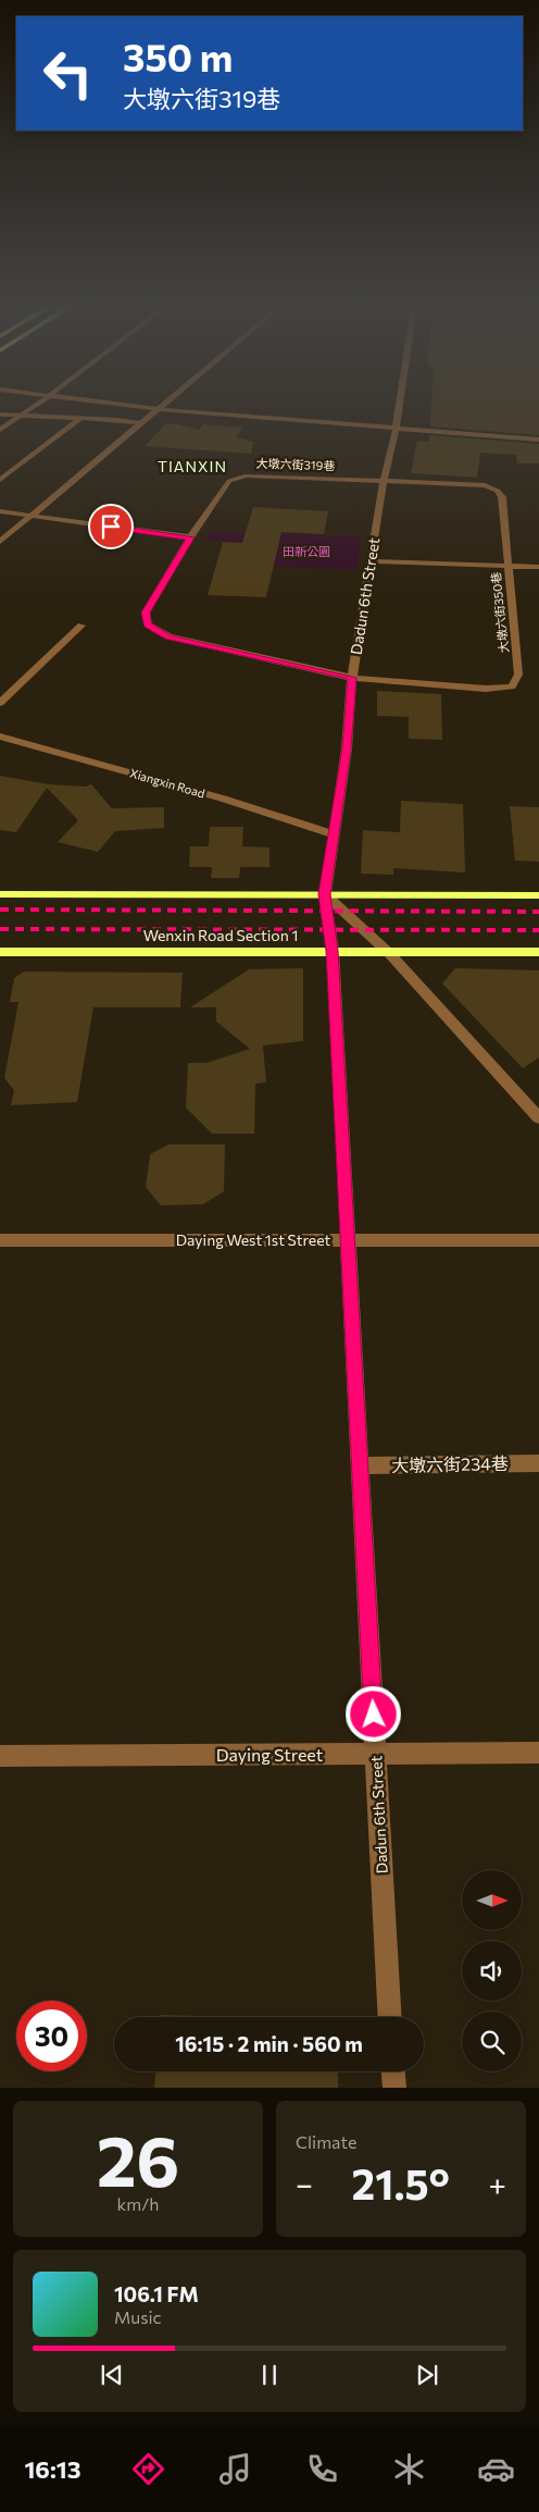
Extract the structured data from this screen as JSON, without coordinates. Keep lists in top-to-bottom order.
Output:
{
  "streets": {
    "main road": ["Wenxin Road Section 1"],
    "street": [
      "大墩六街319巷",
      "Dadun 6th Street",
      "大墩六街350巷",
      "Xiangxin Road",
      "Daying West 1st Street",
      "大墩六街234巷",
      "Daying Street"
    ]
  },
  "crossings": [
    ["大墩六街319巷", "Dadun 6th Street"],
    ["大墩六街319巷", "大墩六街350巷"],
    ["Dadun 6th Street", "大墩六街350巷"],
    ["Dadun 6th Street", "Xiangxin Road"],
    ["Dadun 6th Street", "Wenxin Road Section 1"],
    ["Dadun 6th Street", "Daying West 1st Street"],
    ["Dadun 6th Street", "大墩六街234巷"],
    ["Dadun 6th Street", "Daying Street"]
  ],
  "districts": ["TIANXIN"],
  "parks": ["田新公園"],
  "north": "right",
  "page": {
    "turn": ["350 m", "大墩六街319巷"],
    "limit": "30",
    "trip": "16:15 · 2 min · 560 m",
    "tile": [
      ["26", "km/h"],
      "Climate"
    ],
    "heat": ["−", "21.5°", "+"],
    "song": ["106.1 FM", "Music"],
    "tabs": "16:13"
  }
}
